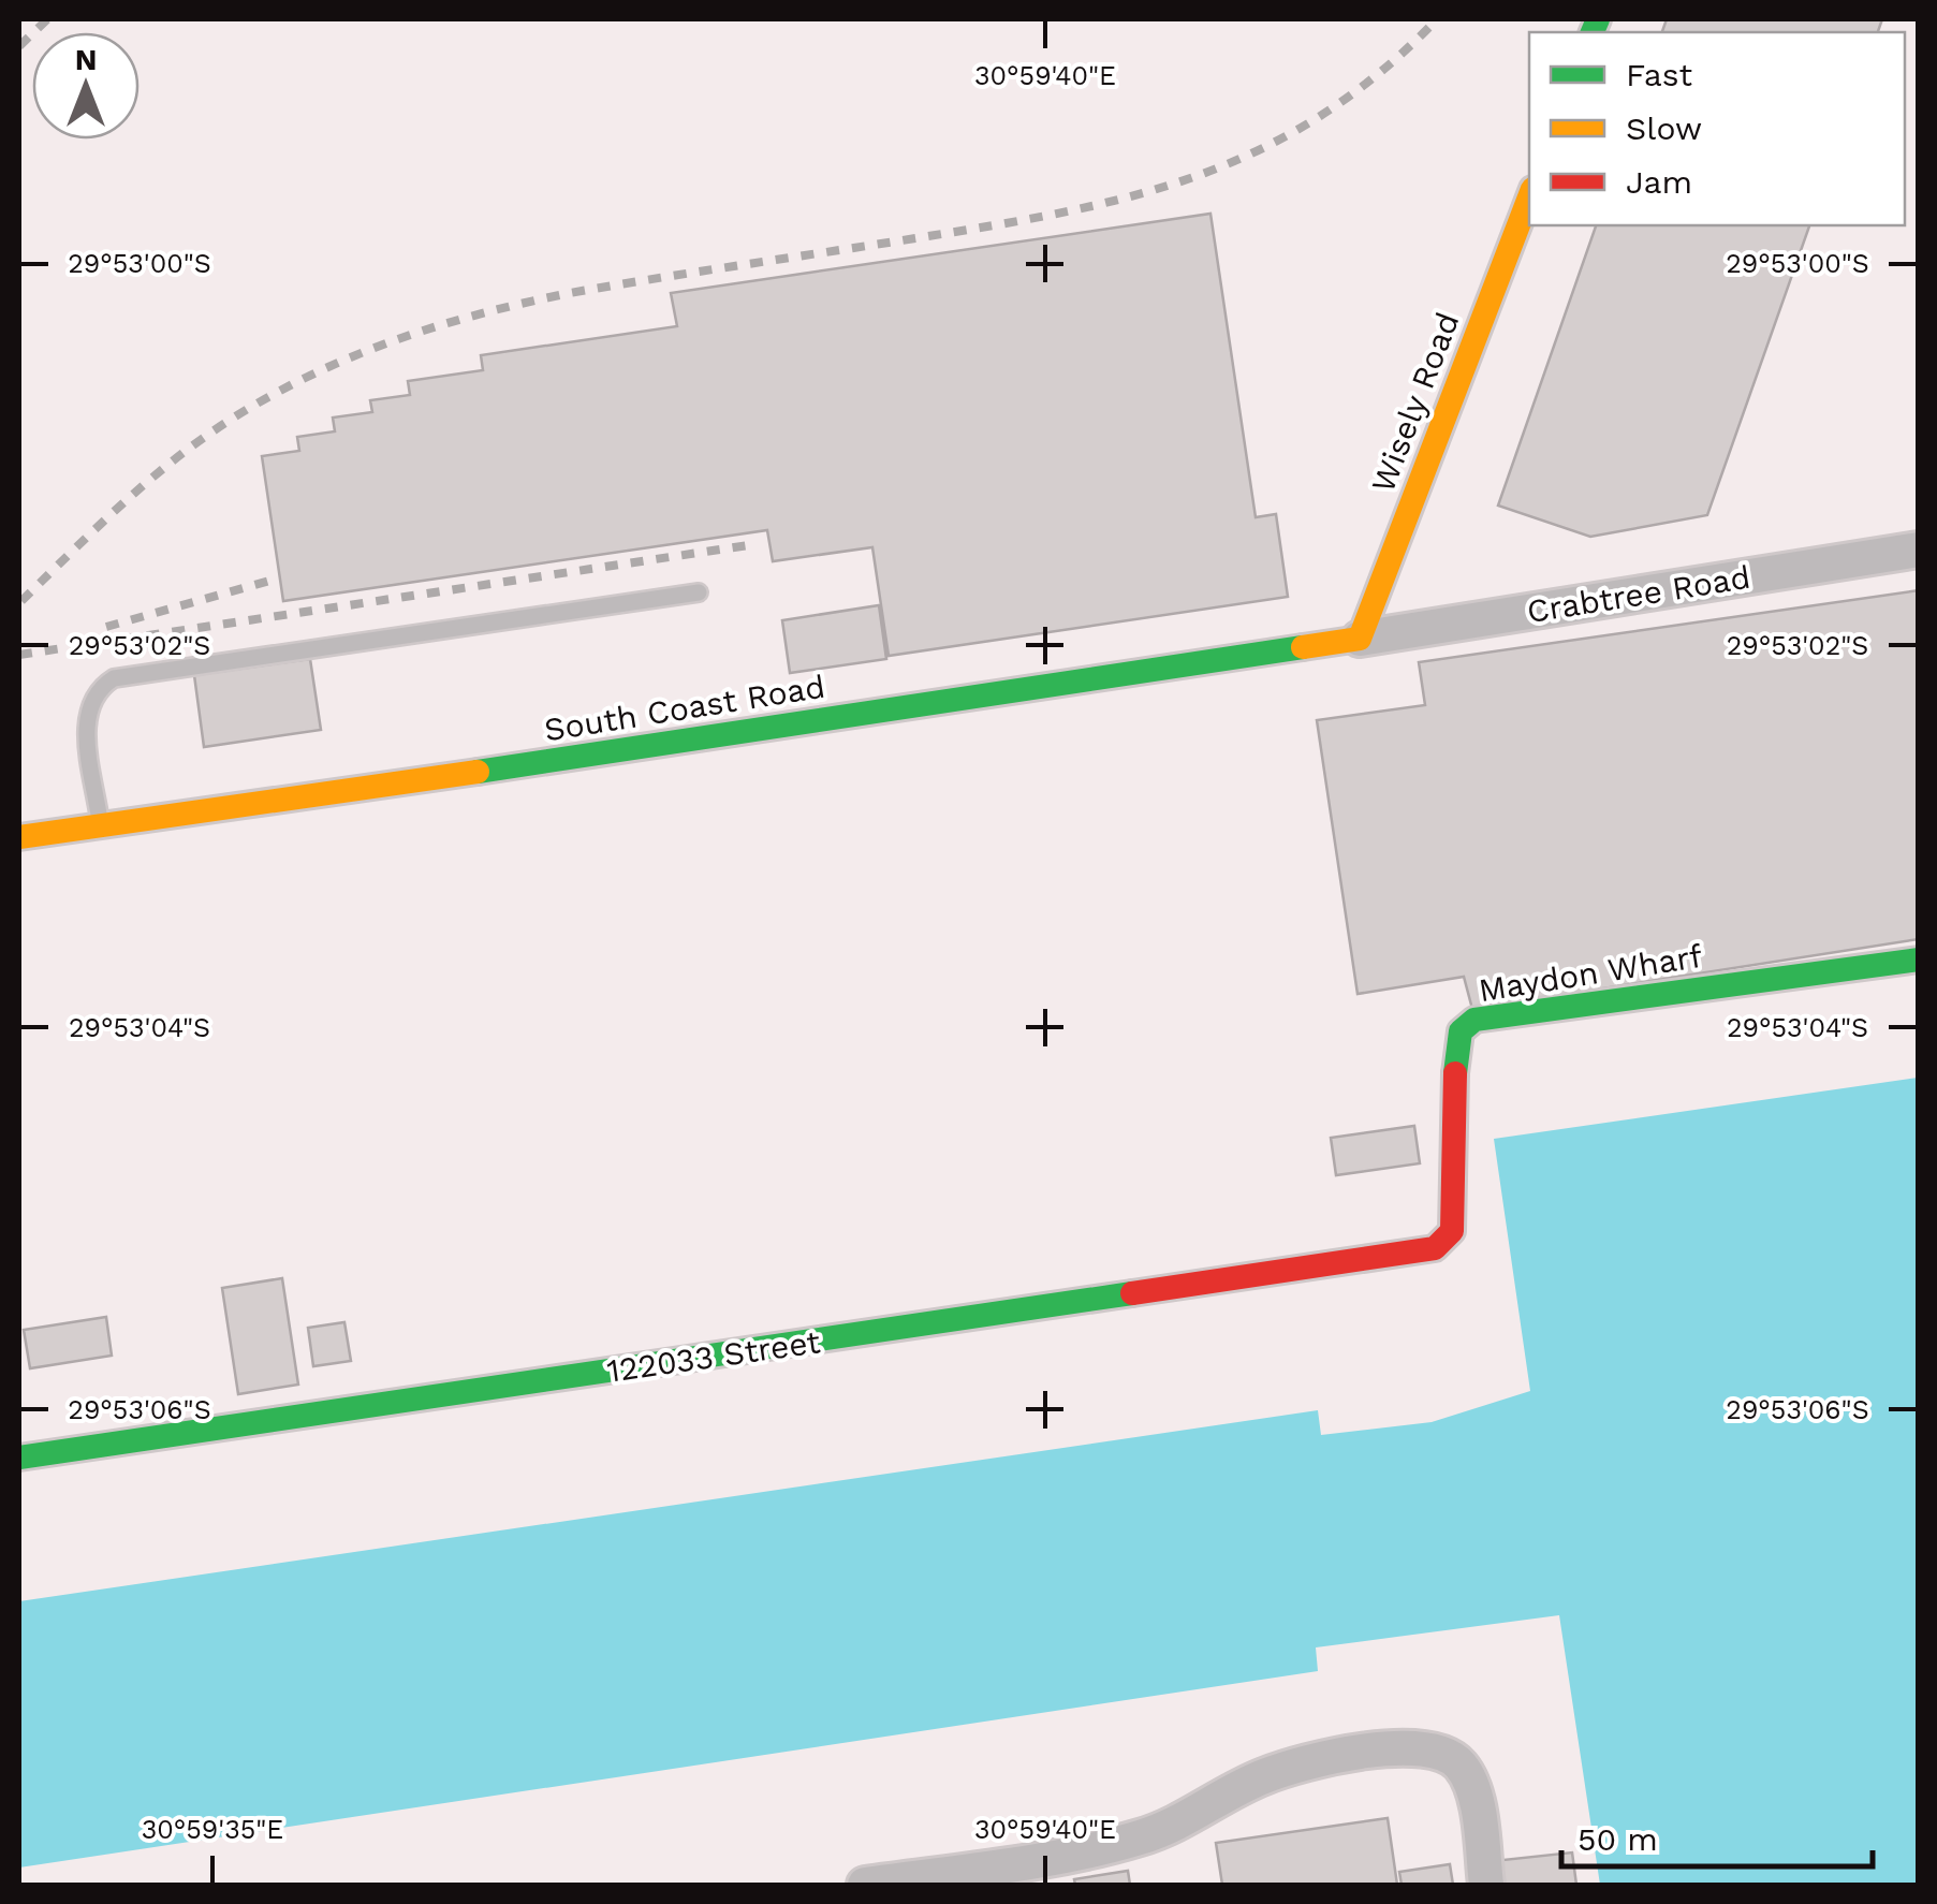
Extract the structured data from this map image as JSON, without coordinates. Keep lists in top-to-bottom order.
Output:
{
  "streets": {
    "street": [
      "Wisely Road",
      "Crabtree Road",
      "South Coast Road",
      "Maydon Wharf",
      "122033 Street"
    ]
  },
  "crossings": [
    ["Wisely Road", "Crabtree Road"],
    ["Wisely Road", "South Coast Road"],
    ["Crabtree Road", "South Coast Road"],
    ["Maydon Wharf", "122033 Street"]
  ],
  "legend": ["Fast", "Slow", "Jam"],
  "scale_bar": "50 m",
  "north": "top",
  "coordinates": [
    "30°59'40\"E",
    "29°53'00\"S",
    "29°53'02\"S",
    "29°53'04\"S",
    "29°53'06\"S",
    "30°59'35\"E"
  ]
}
